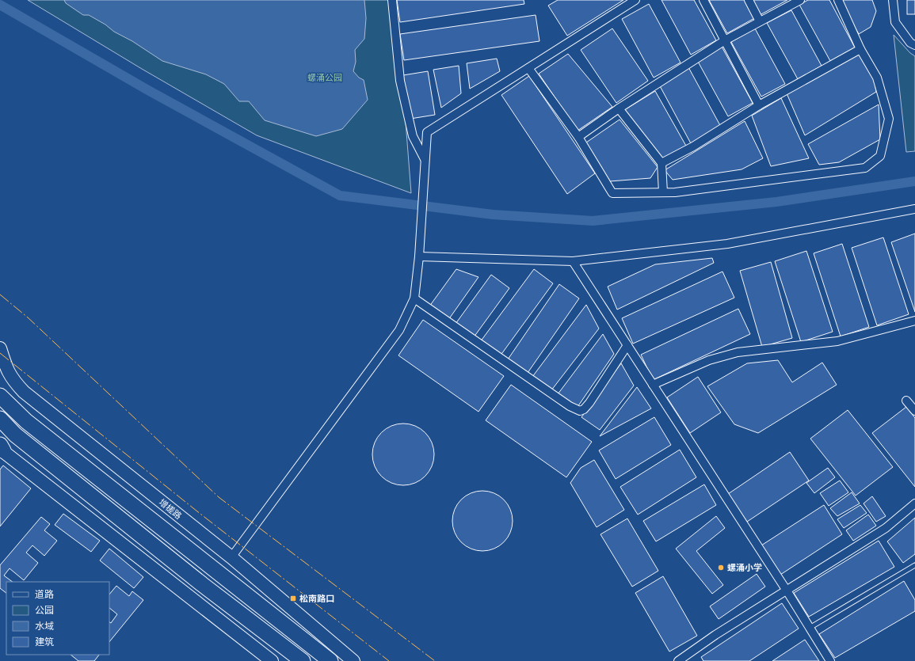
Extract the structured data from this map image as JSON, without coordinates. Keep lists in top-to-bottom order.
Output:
{
  "streets": {
    "main road": ["增槎路"]
  },
  "parks": ["螺涌公园"],
  "places": {
    "other": ["螺涌小学"],
    "transit": ["松南路口"]
  },
  "legend": [
    "道路",
    "公园",
    "水域",
    "建筑"
  ]
}
